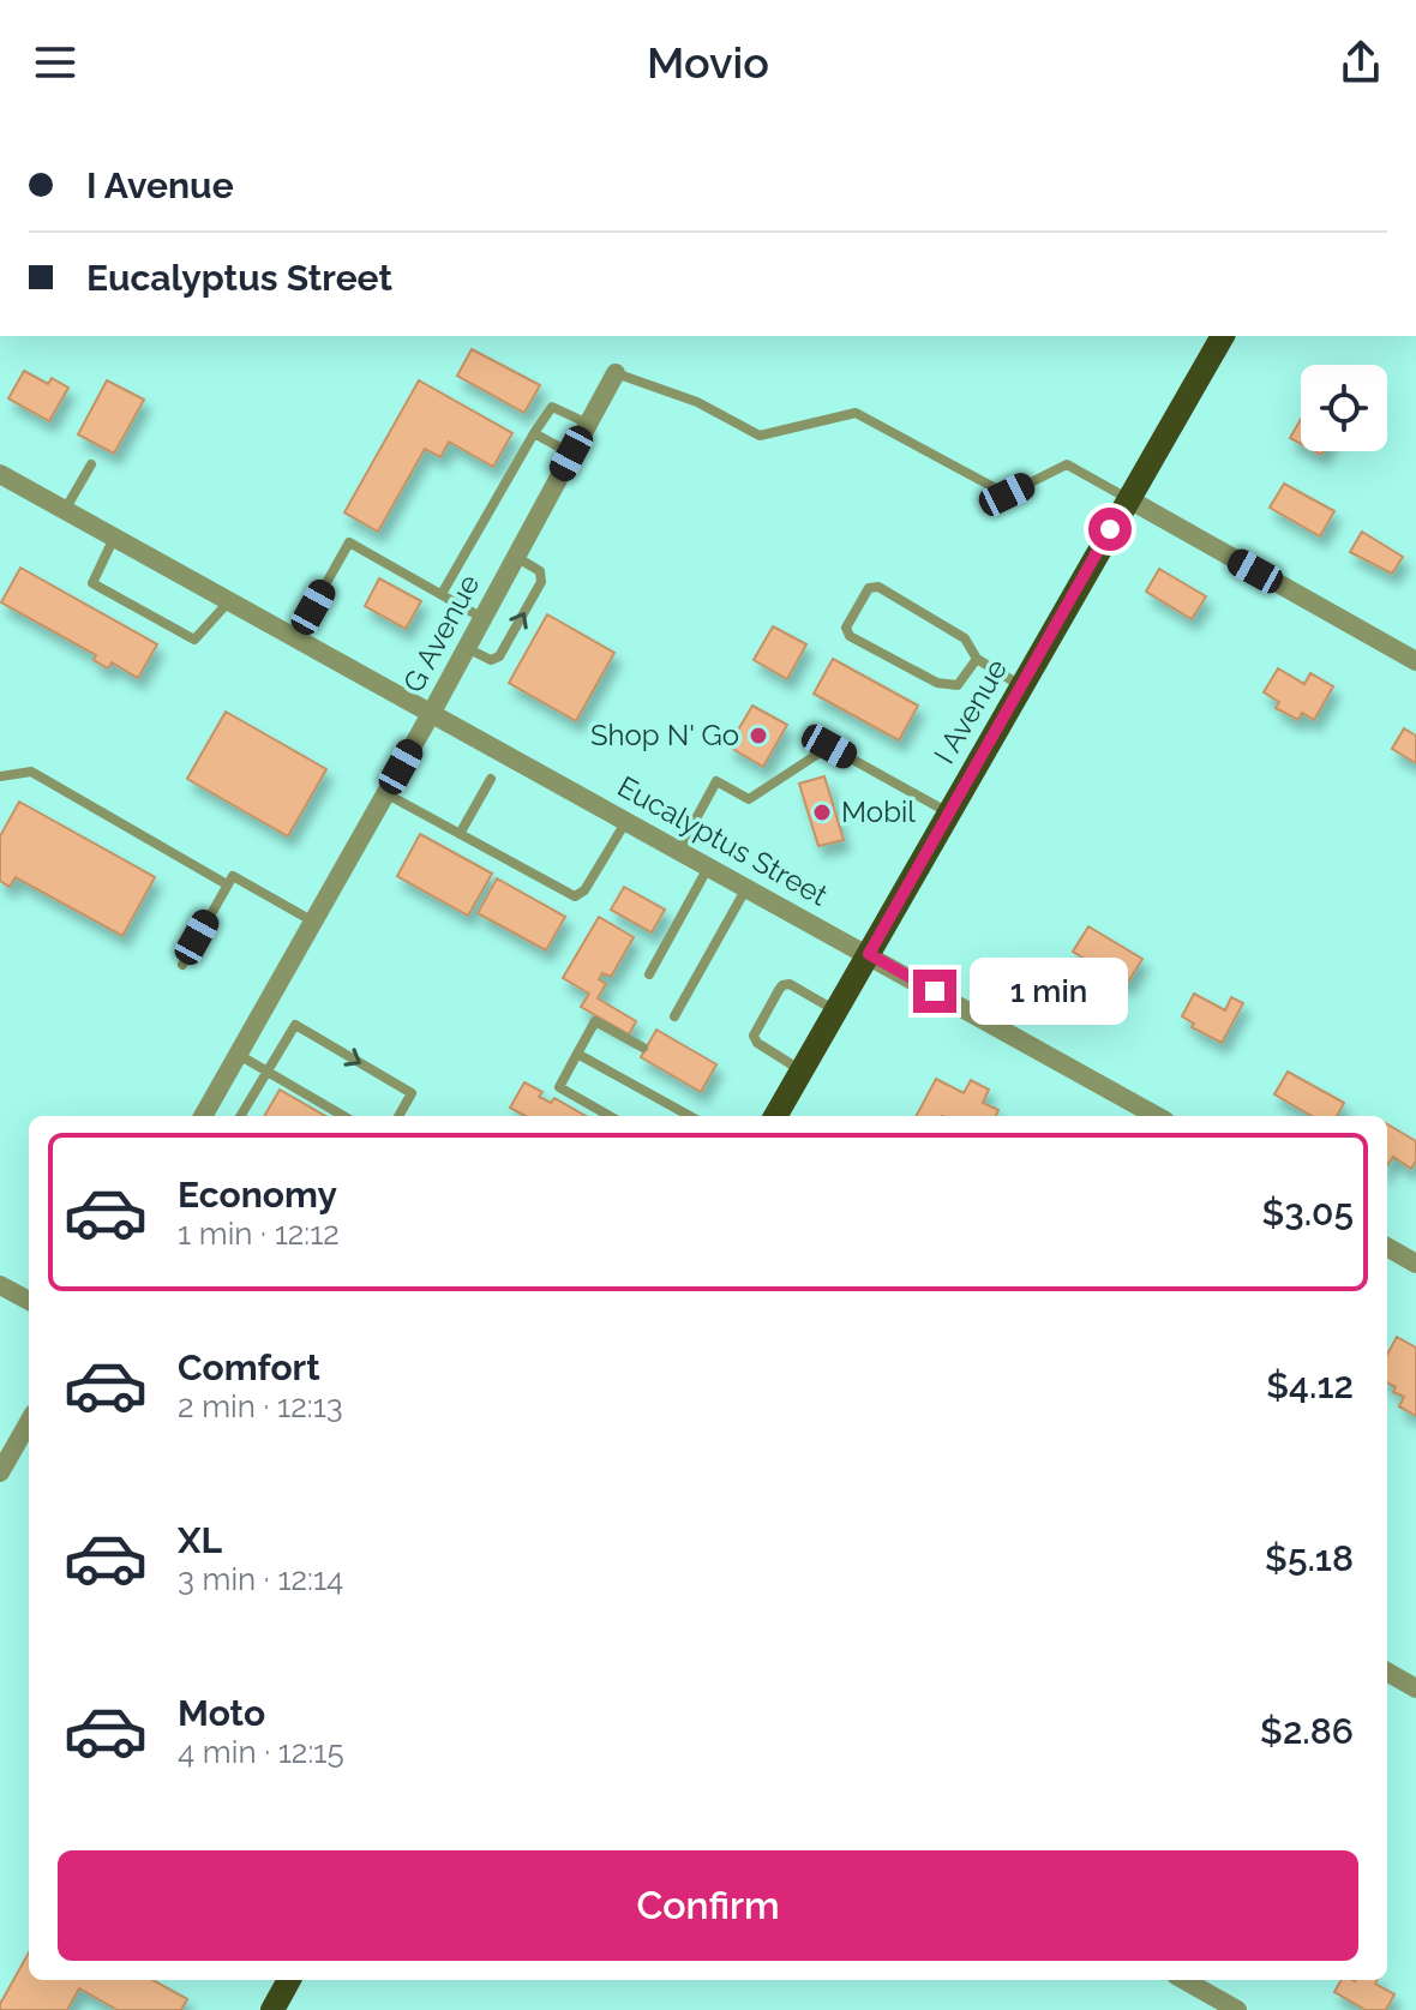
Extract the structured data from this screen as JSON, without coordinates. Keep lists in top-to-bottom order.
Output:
{
  "streets": {
    "main road": ["I Avenue"],
    "street": ["G Avenue", "Eucalyptus Street"]
  },
  "crossings": [
    ["G Avenue", "Eucalyptus Street"],
    ["I Avenue", "Eucalyptus Street"]
  ],
  "places": ["Shop N' Go", "Mobil"],
  "page": {
    "header": "Movio",
    "banner": ["I Avenue", "Eucalyptus Street"],
    "bubble": "1 min",
    "list": [
      {
        "name": "Economy",
        "note": "1 min · 12:12",
        "value": "$3.05"
      },
      {
        "name": "Comfort",
        "note": "2 min · 12:13",
        "value": "$4.12"
      },
      {
        "name": "XL",
        "note": "3 min · 12:14",
        "value": "$5.18"
      },
      {
        "name": "Moto",
        "note": "4 min · 12:15",
        "value": "$2.86"
      }
    ],
    "buttons": "Confirm"
  }
}
